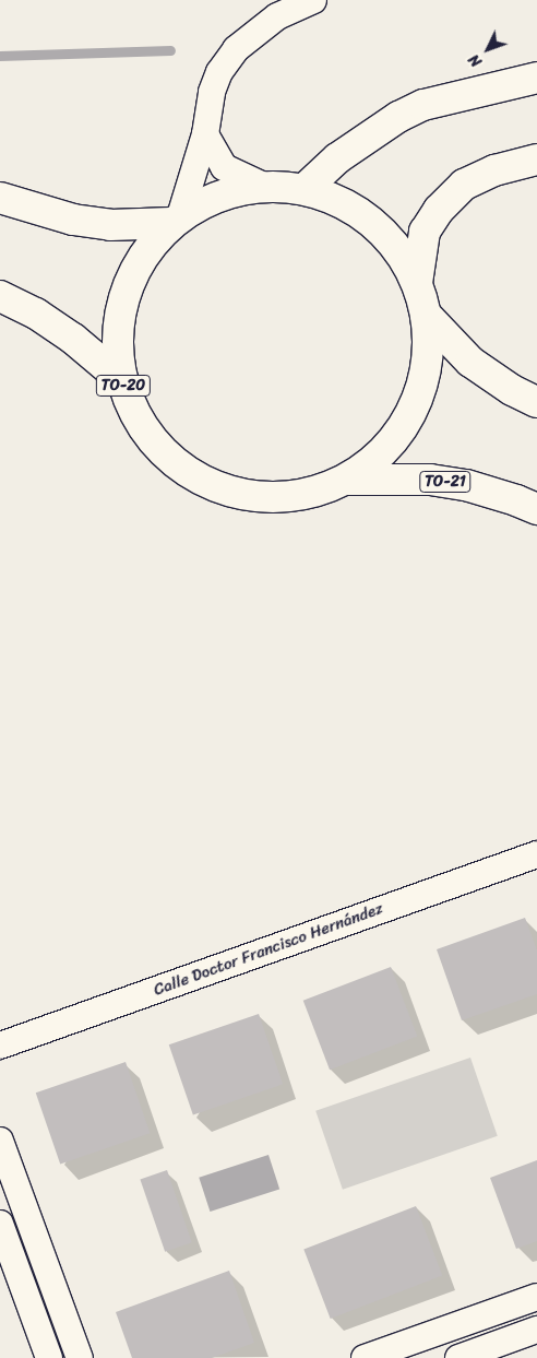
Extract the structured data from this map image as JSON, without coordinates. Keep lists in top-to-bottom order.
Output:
{
  "streets": {
    "highway": ["TO-20", "TO-21"],
    "street": ["Calle Doctor Francisco Hernández"]
  },
  "crossings": [
    ["TO-20", "TO-21"]
  ],
  "north": "bottom left"
}
